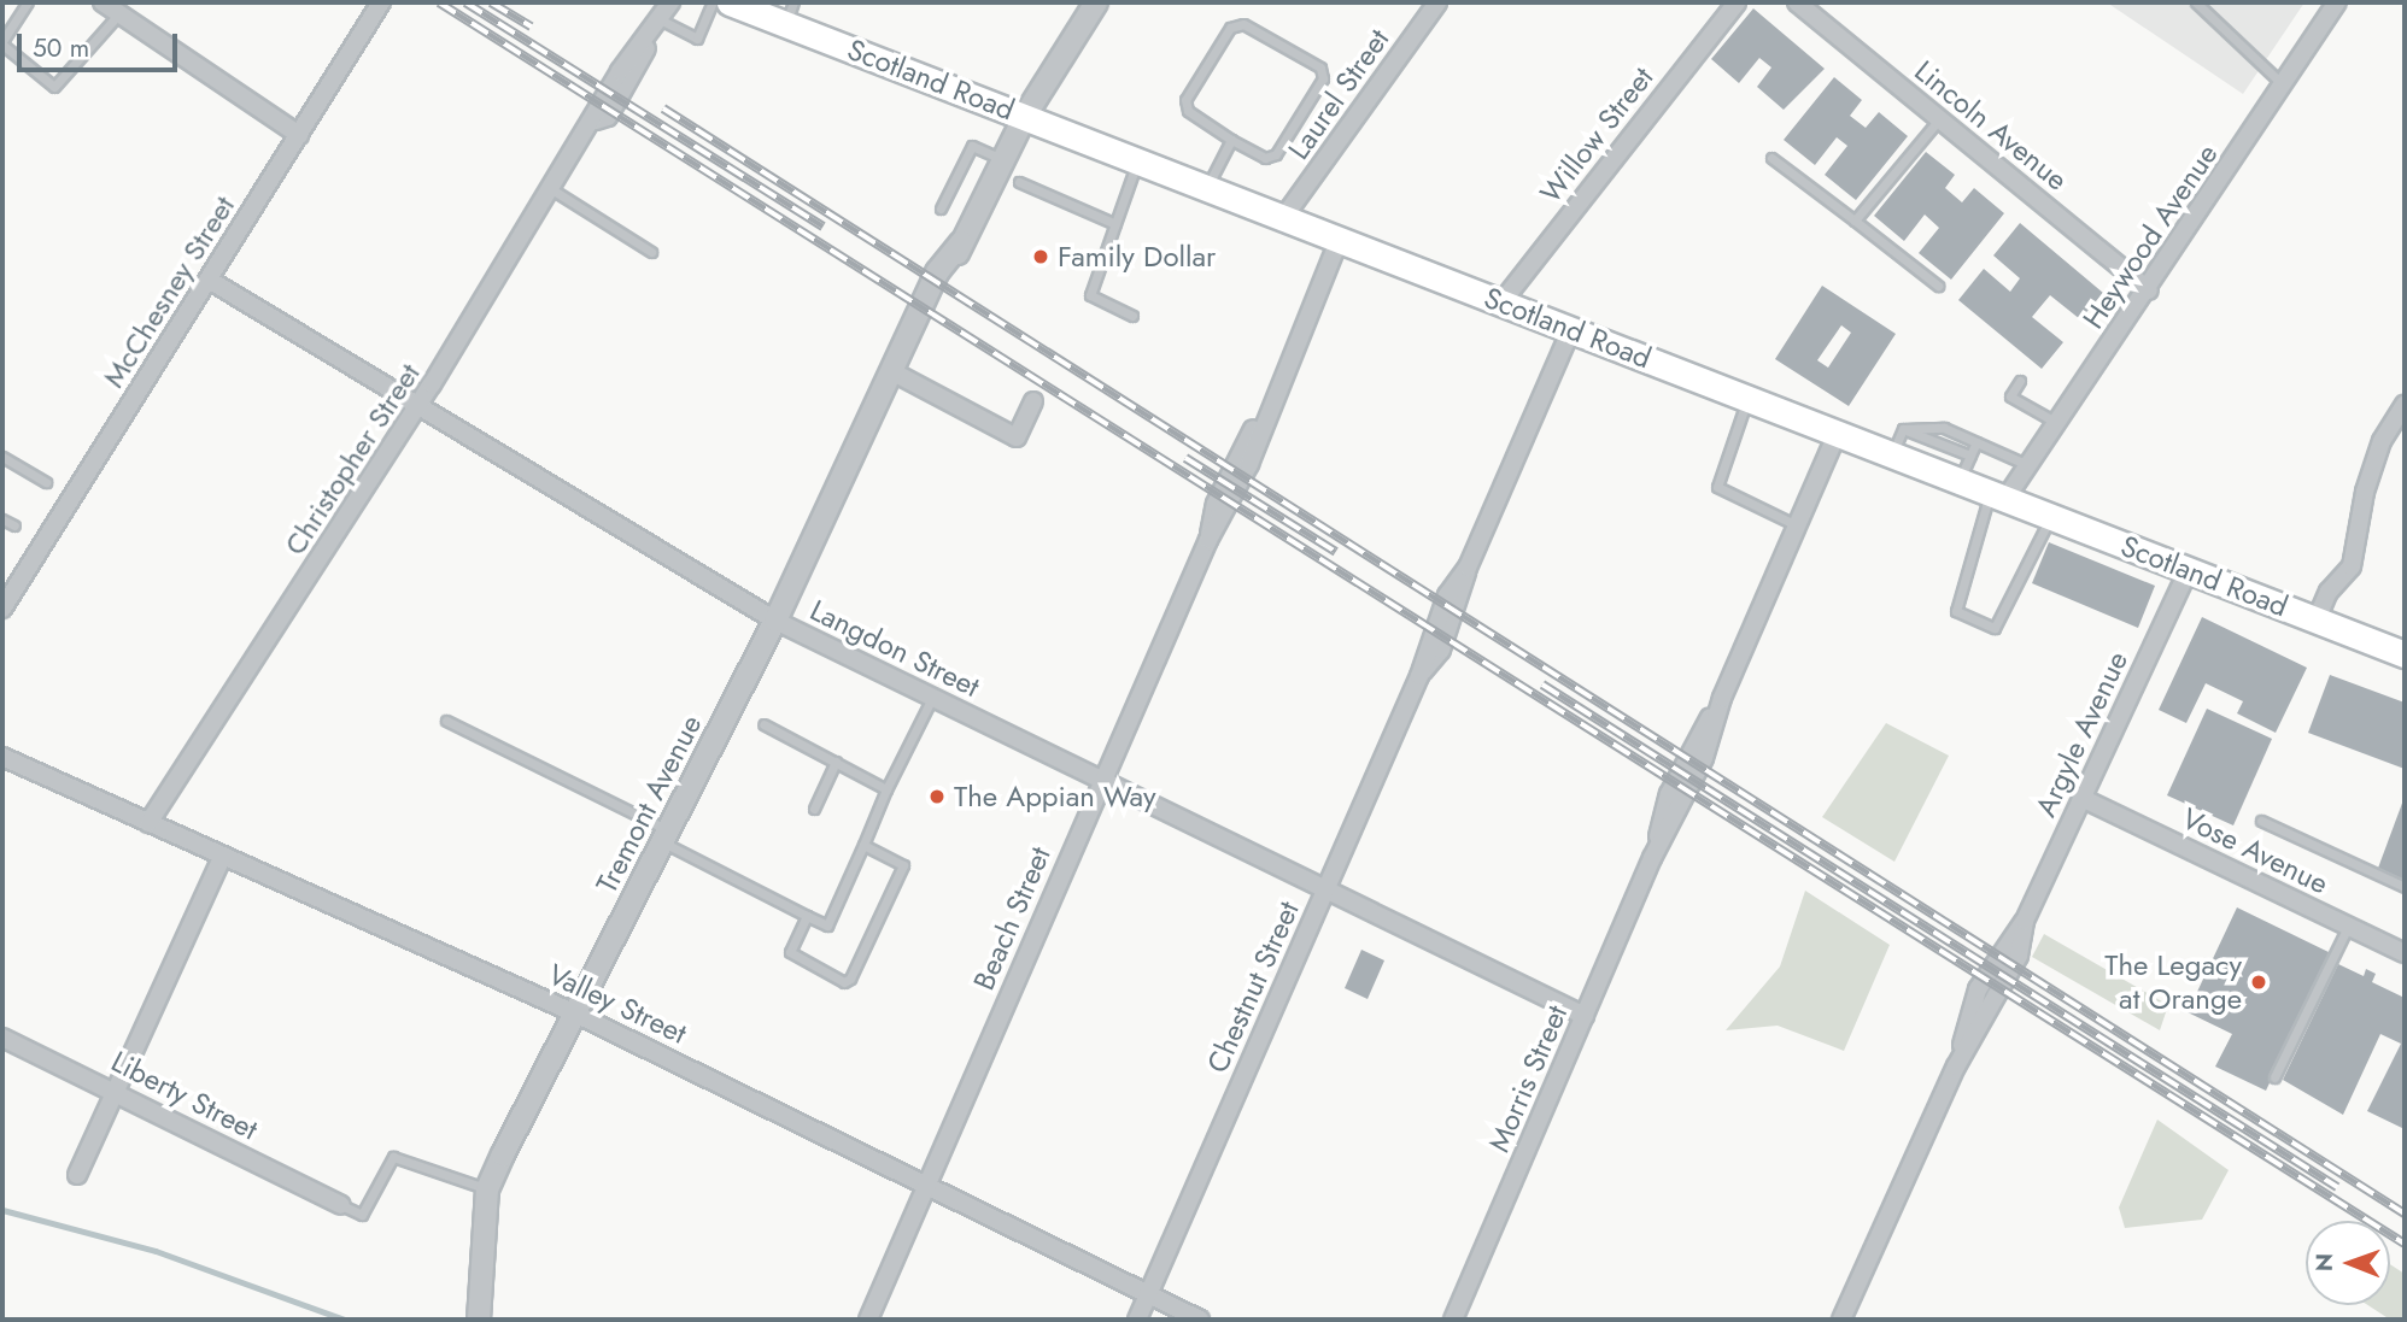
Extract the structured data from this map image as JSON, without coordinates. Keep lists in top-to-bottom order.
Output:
{
  "streets": {
    "main road": ["Scotland Road"],
    "street": [
      "Laurel Street",
      "Lincoln Avenue",
      "Willow Street",
      "Heywood Avenue",
      "McChesney Street",
      "Christopher Street",
      "Langdon Street",
      "Argyle Avenue",
      "Tremont Avenue",
      "Vose Avenue",
      "Beach Street",
      "Chestnut Street",
      "Valley Street",
      "Morris Street",
      "Liberty Street"
    ]
  },
  "crossings": [
    ["Scotland Road", "Laurel Street"],
    ["Scotland Road", "Willow Street"],
    ["Scotland Road", "Heywood Avenue"],
    ["Scotland Road", "Argyle Avenue"],
    ["Scotland Road", "Tremont Avenue"],
    ["Scotland Road", "Beach Street"],
    ["Scotland Road", "Chestnut Street"],
    ["Scotland Road", "Morris Street"],
    ["Lincoln Avenue", "Heywood Avenue"],
    ["McChesney Street", "Langdon Street"],
    ["Christopher Street", "Langdon Street"],
    ["Christopher Street", "Valley Street"],
    ["Langdon Street", "Tremont Avenue"],
    ["Langdon Street", "Beach Street"],
    ["Langdon Street", "Chestnut Street"],
    ["Langdon Street", "Morris Street"],
    ["Argyle Avenue", "Vose Avenue"],
    ["Tremont Avenue", "Valley Street"],
    ["Beach Street", "Valley Street"],
    ["Chestnut Street", "Valley Street"]
  ],
  "places": ["Family Dollar", "The Appian Way", "The Legacy at Orange"],
  "scale_bar": "50 m",
  "north": "left"
}
